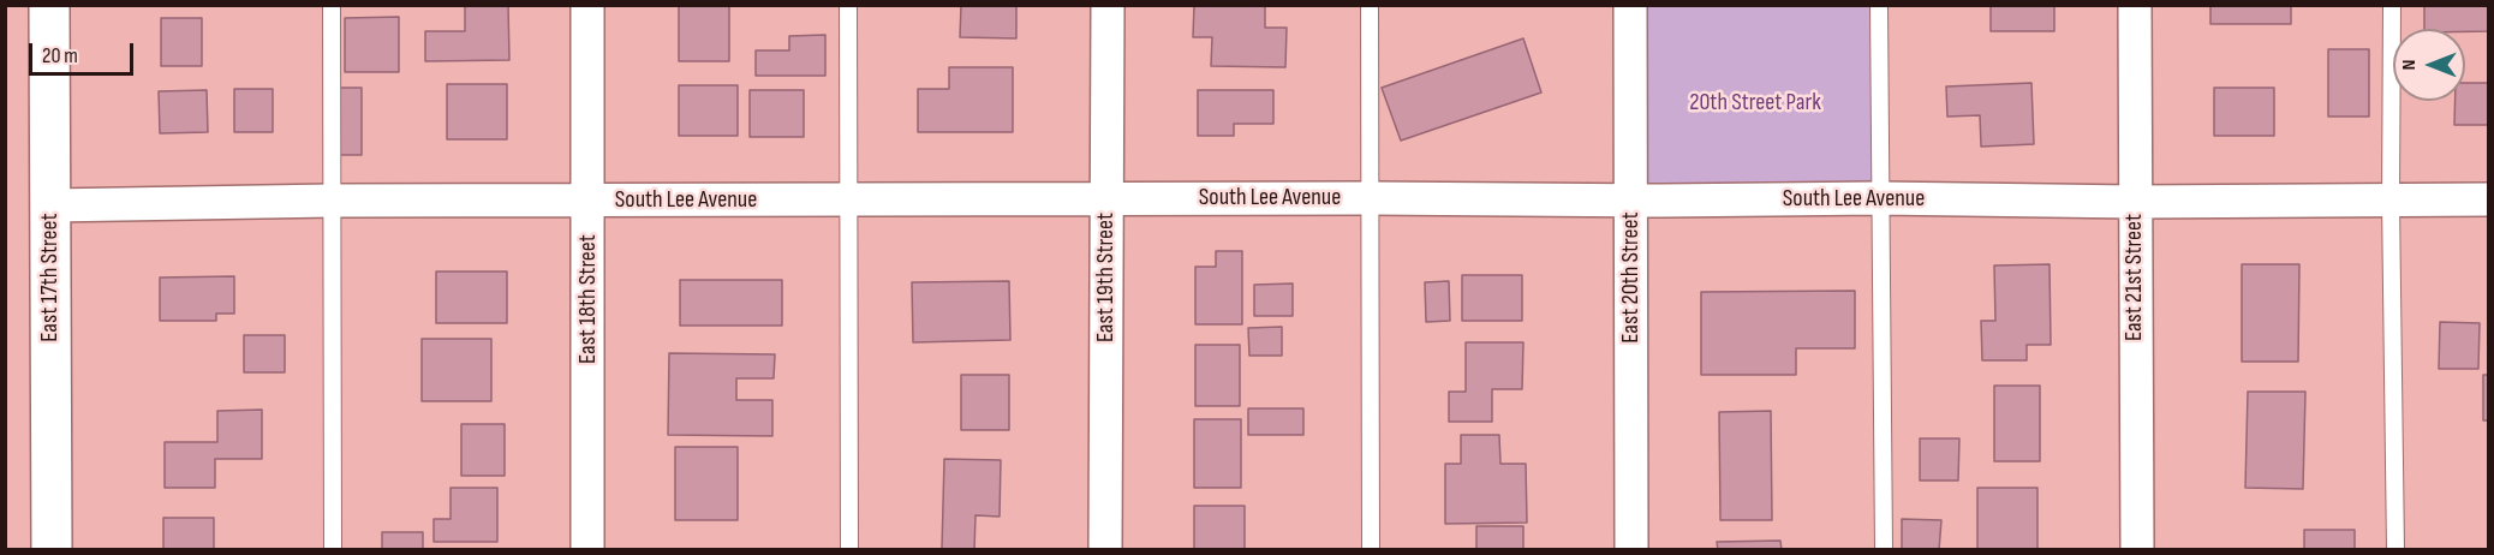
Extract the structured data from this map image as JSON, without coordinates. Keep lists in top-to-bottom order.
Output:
{
  "streets": {
    "main road": ["East 17th Street"],
    "street": [
      "South Lee Avenue",
      "East 19th Street",
      "East 20th Street",
      "East 21st Street",
      "East 18th Street"
    ]
  },
  "crossings": [
    ["South Lee Avenue", "East 17th Street"],
    ["South Lee Avenue", "East 19th Street"],
    ["South Lee Avenue", "East 20th Street"],
    ["South Lee Avenue", "East 21st Street"],
    ["South Lee Avenue", "East 18th Street"]
  ],
  "parks": ["20th Street Park"],
  "scale_bar": "20 m",
  "north": "left"
}
